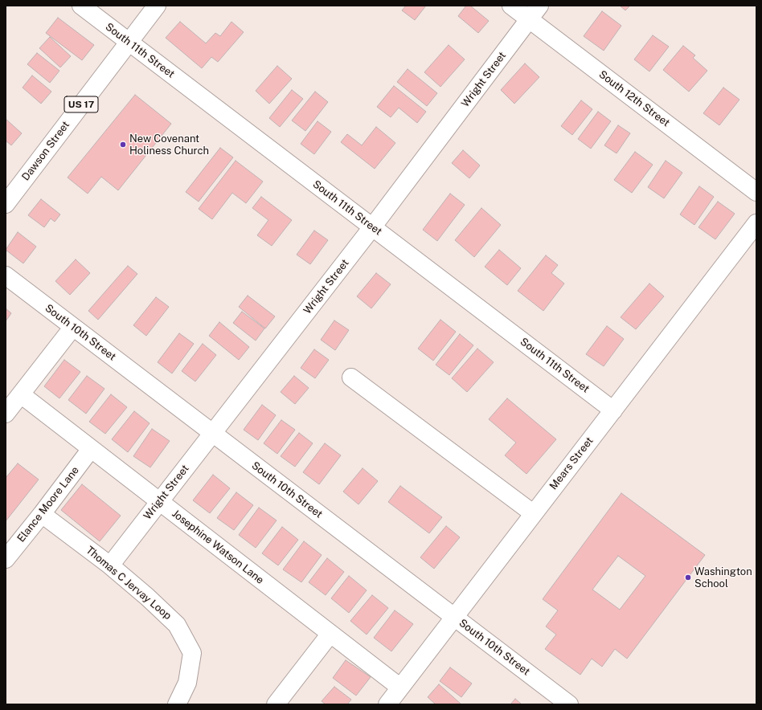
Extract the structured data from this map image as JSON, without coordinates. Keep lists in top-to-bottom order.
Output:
{
  "streets": {
    "street": [
      "South 11th Street",
      "Wright Street",
      "South 12th Street",
      "US 17",
      "Dawson Street",
      "South 10th Street",
      "Mears Street",
      "Elance Moore Lane",
      "Josephine Watson Lane",
      "Thomas C Jervay Loop"
    ]
  },
  "crossings": [
    ["South 11th Street", "Wright Street"],
    ["South 11th Street", "Dawson Street"],
    ["South 11th Street", "Mears Street"],
    ["Wright Street", "South 12th Street"],
    ["Wright Street", "South 10th Street"],
    ["Wright Street", "Josephine Watson Lane"],
    ["Wright Street", "Thomas C Jervay Loop"],
    ["South 10th Street", "Mears Street"],
    ["Mears Street", "Josephine Watson Lane"],
    ["Elance Moore Lane", "Josephine Watson Lane"],
    ["Elance Moore Lane", "Thomas C Jervay Loop"]
  ],
  "places": ["New Covenant Holiness Church", "Washington School"]
}
